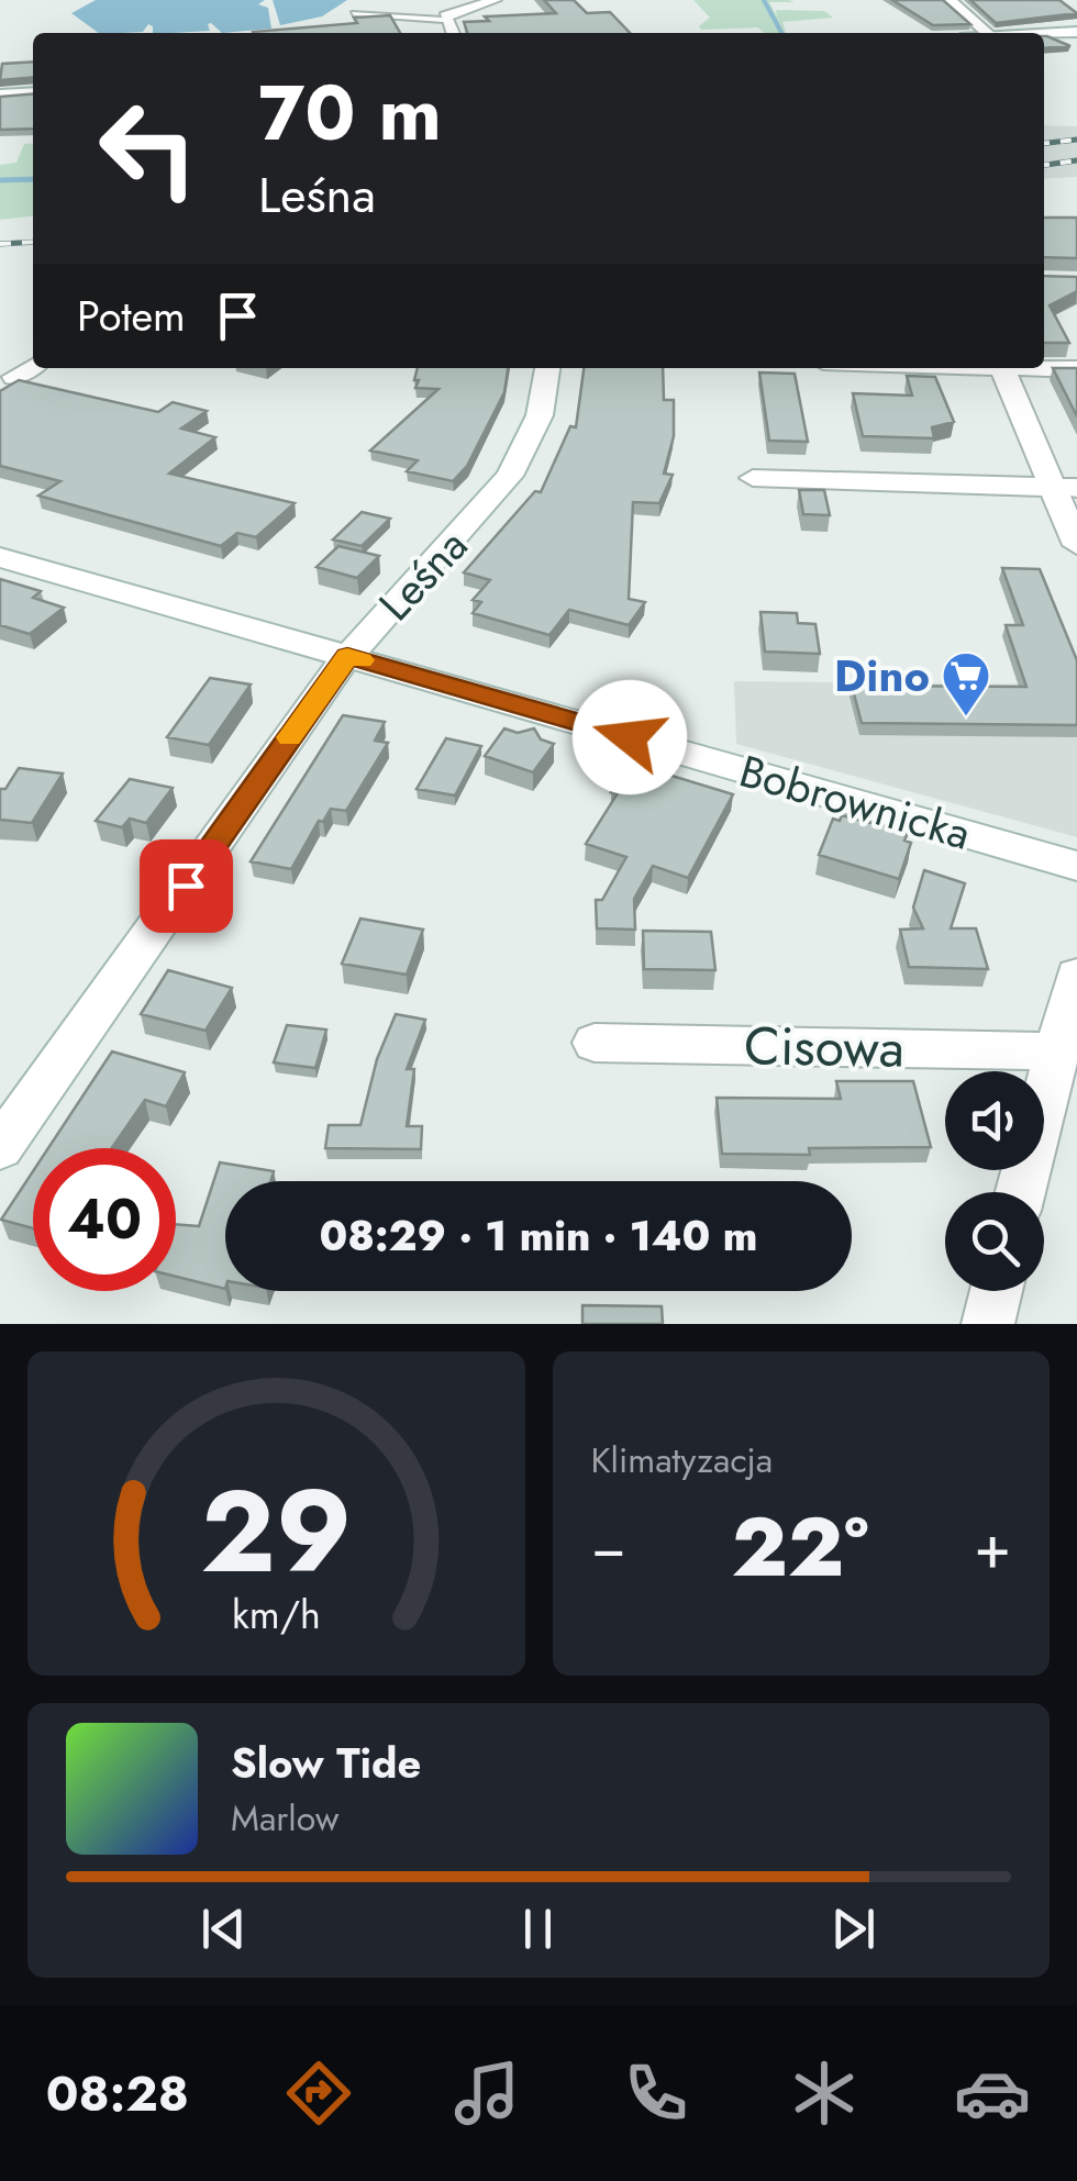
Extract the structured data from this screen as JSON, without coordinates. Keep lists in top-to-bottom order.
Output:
{
  "streets": {
    "street": ["Leśna", "Bobrownicka", "Cisowa"]
  },
  "crossings": [
    ["Leśna", "Bobrownicka"]
  ],
  "places": {
    "supermarket": ["Dino"]
  },
  "page": {
    "turn": ["70 m", "Leśna"],
    "then": "Potem",
    "limit": "40",
    "trip": "08:29 · 1 min · 140 m",
    "tile": "Klimatyzacja",
    "heat": ["−", "22°", "+"],
    "song": ["Slow Tide", "Marlow"],
    "tabs": "08:28",
    "gauge": ["29", "km/h"]
  }
}
